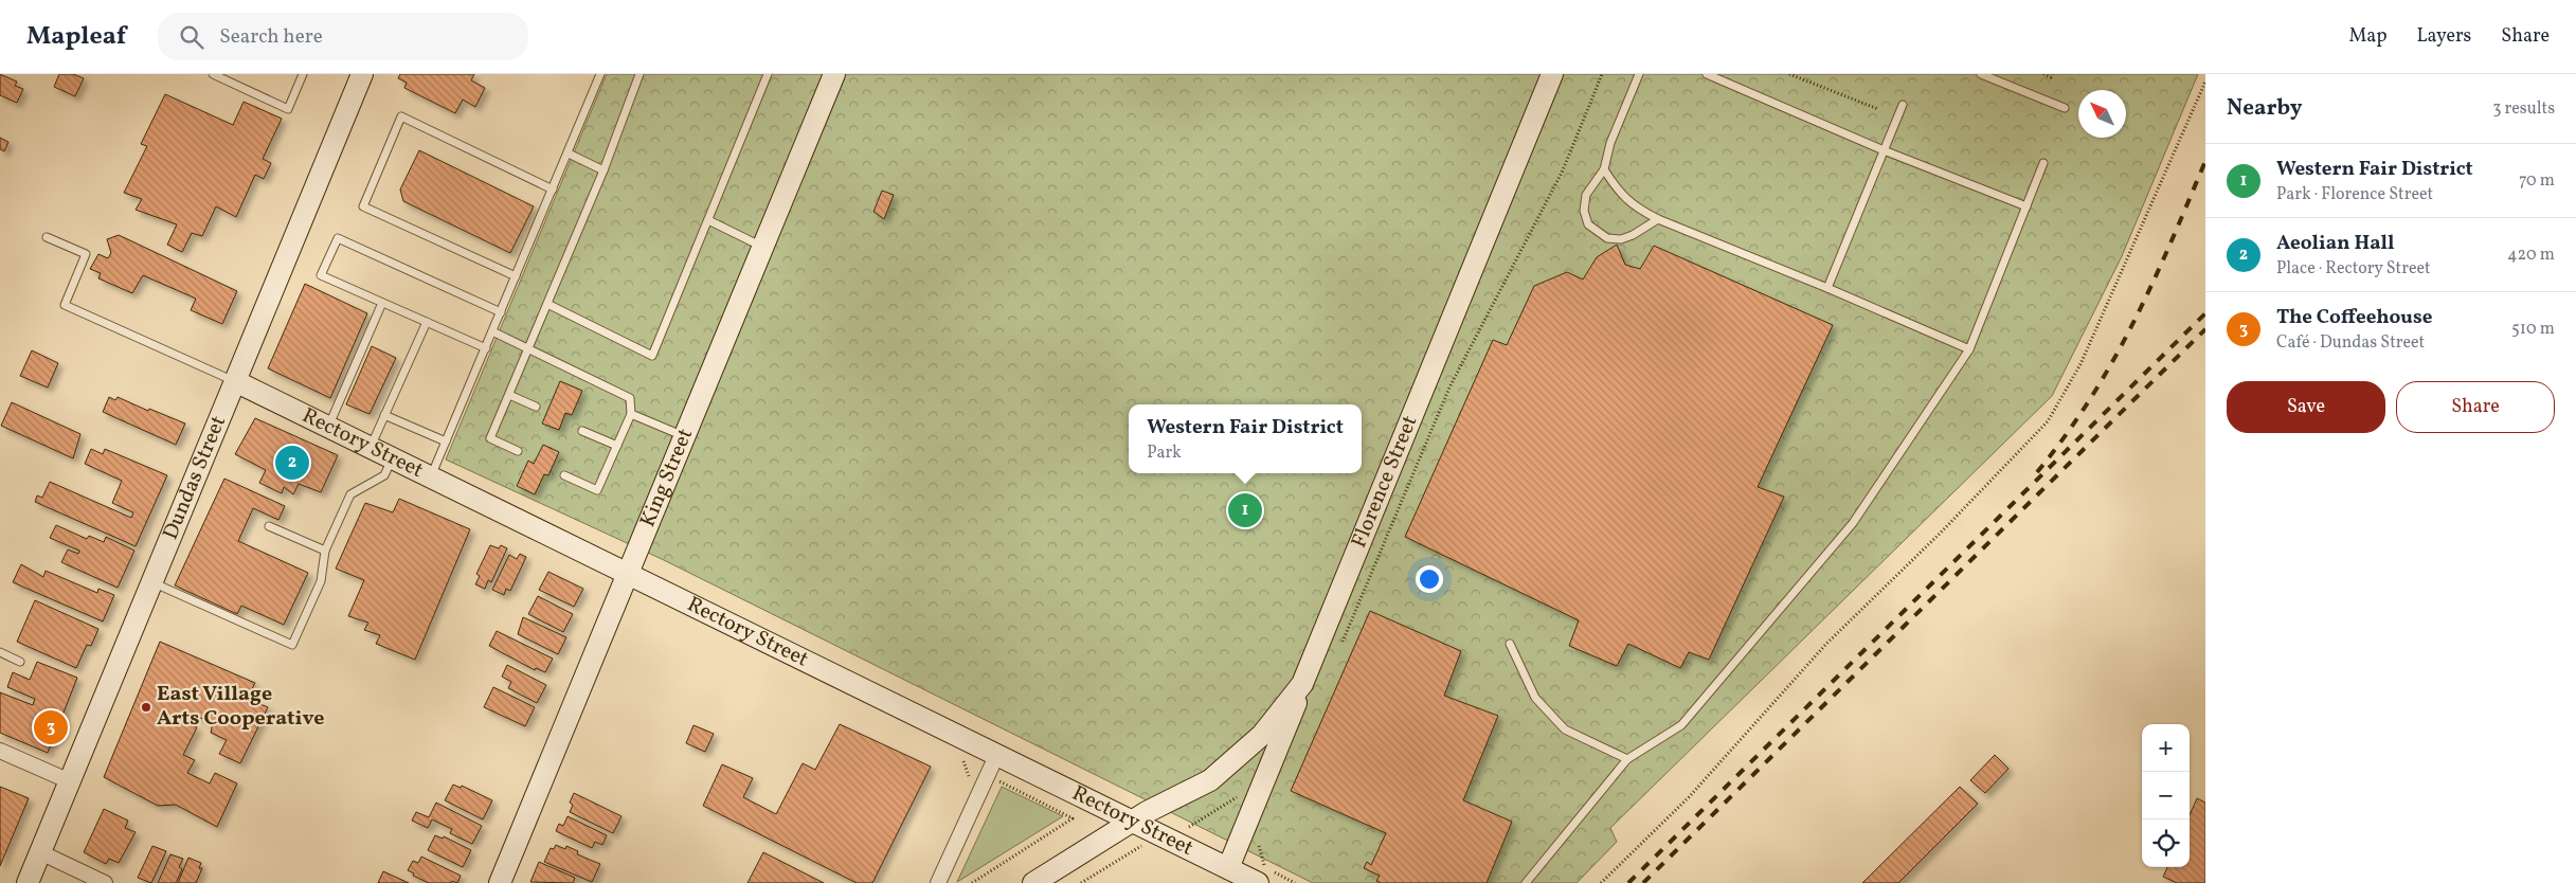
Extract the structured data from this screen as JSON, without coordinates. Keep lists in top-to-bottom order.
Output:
{
  "streets": {
    "main road": [
      "Rectory Street",
      "Dundas Street",
      "King Street",
      "Florence Street"
    ]
  },
  "crossings": [
    ["Rectory Street", "Dundas Street"],
    ["Rectory Street", "King Street"],
    ["Rectory Street", "Florence Street"]
  ],
  "places": ["East Village Arts Cooperative"],
  "north": "top left",
  "page": {
    "header": "Mapleaf",
    "search": "Search here",
    "nav": ["Map", "Layers", "Share"],
    "heading": ["Nearby", "3 results"],
    "list": [
      {
        "mark": "1",
        "name": "Western Fair District",
        "note": "Park · Florence Street",
        "value": "70 m"
      },
      {
        "mark": "2",
        "name": "Aeolian Hall",
        "note": "Place · Rectory Street",
        "value": "420 m"
      },
      {
        "mark": "3",
        "name": "The Coffeehouse",
        "note": "Café · Dundas Street",
        "value": "510 m"
      }
    ],
    "buttons": ["Save", "Share"],
    "popup": ["Western Fair District", "Park"],
    "pins": ["2", "1", "3"],
    "map_buttons": ["+", "−"]
  }
}
